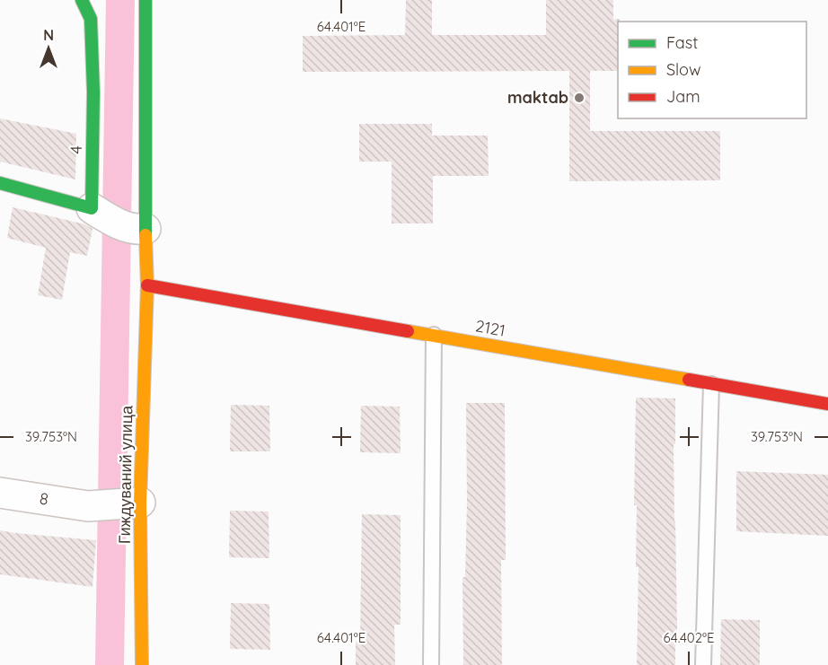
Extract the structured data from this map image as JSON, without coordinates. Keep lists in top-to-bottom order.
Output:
{
  "streets": {
    "street": [
      "4",
      "2121",
      "Гиждуваний улица",
      "8"
    ]
  },
  "crossings": [
    ["2121", "Гиждуваний улица"],
    ["Гиждуваний улица", "8"]
  ],
  "places": ["maktab"],
  "legend": ["Fast", "Slow", "Jam"],
  "north": "top",
  "coordinates": ["64.401°E", "39.753°N", "64.402°E"]
}
